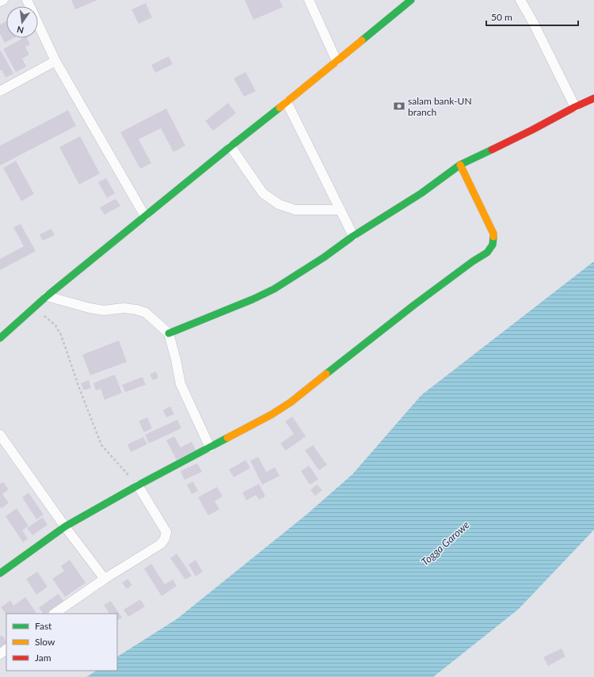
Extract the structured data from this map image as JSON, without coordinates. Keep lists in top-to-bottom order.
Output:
{
  "water": ["Togga Garowe"],
  "places": {
    "bank": ["salam bank-UN branch"]
  },
  "legend": ["Fast", "Slow", "Jam"],
  "scale_bar": "50 m",
  "north": "bottom"
}
